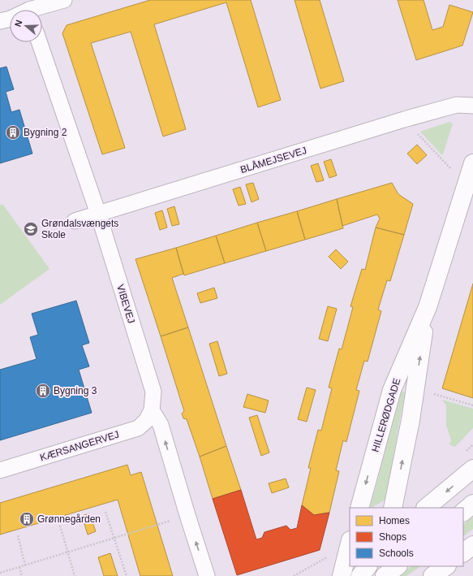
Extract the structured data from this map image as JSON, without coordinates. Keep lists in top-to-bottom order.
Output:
{
  "streets": {
    "street": [
      "BLÅMEJSEVEJ",
      "VIBEVEJ",
      "HILLERØDGADE",
      "KÆRSANGERVEJ"
    ]
  },
  "crossings": [
    ["BLÅMEJSEVEJ", "VIBEVEJ"],
    ["VIBEVEJ", "KÆRSANGERVEJ"]
  ],
  "places": {
    "building": ["Bygning 2", "Bygning 3", "Grønnegården"],
    "school or university": ["Grøndalsvængets Skole"]
  },
  "legend": ["Homes", "Shops", "Schools"],
  "north": "left"
}
